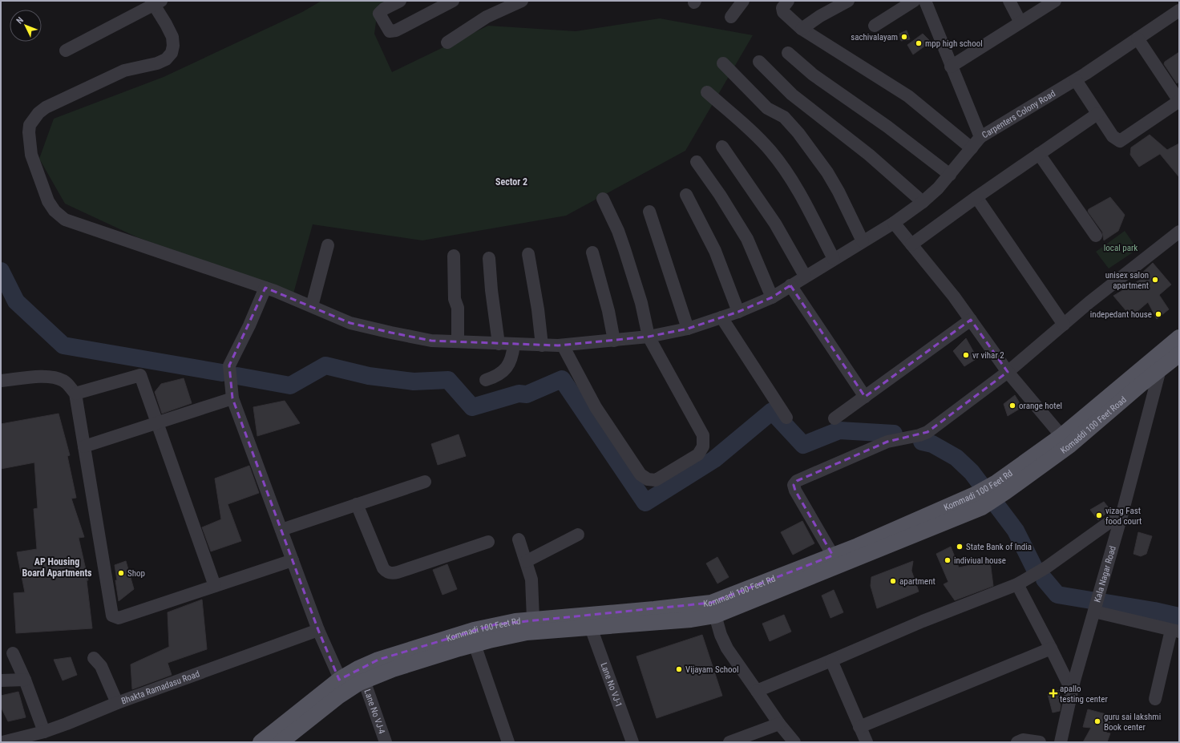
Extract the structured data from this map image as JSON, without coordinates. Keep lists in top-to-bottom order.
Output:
{
  "streets": {
    "main road": ["Kommadi 100 Feet Rd"],
    "street": [
      "Carpenters Colony Road",
      "Kala Nagar Road",
      "Lane No VJ-1",
      "Bhakta Ramadasu Road",
      "Lane No VJ-4"
    ]
  },
  "crossings": [
    ["Kommadi 100 Feet Rd", "Lane No VJ-1"],
    ["Kommadi 100 Feet Rd", "Lane No VJ-4"]
  ],
  "districts": ["Sector 2", "AP Housing Board Apartments"],
  "parks": ["local park"],
  "places": {
    "other": [
      "sachivalayam",
      "mpp high school",
      "unisex salon apartment",
      "indepedant house",
      "vr vihar 2",
      "orange hotel",
      "vizag Fast food court",
      "State Bank of India",
      "indiviual house",
      "Shop",
      "apartment",
      "Vijayam School",
      "guru sai lakshmi Book center"
    ],
    "health": ["apallo testing center"]
  },
  "north": "top left"
}
